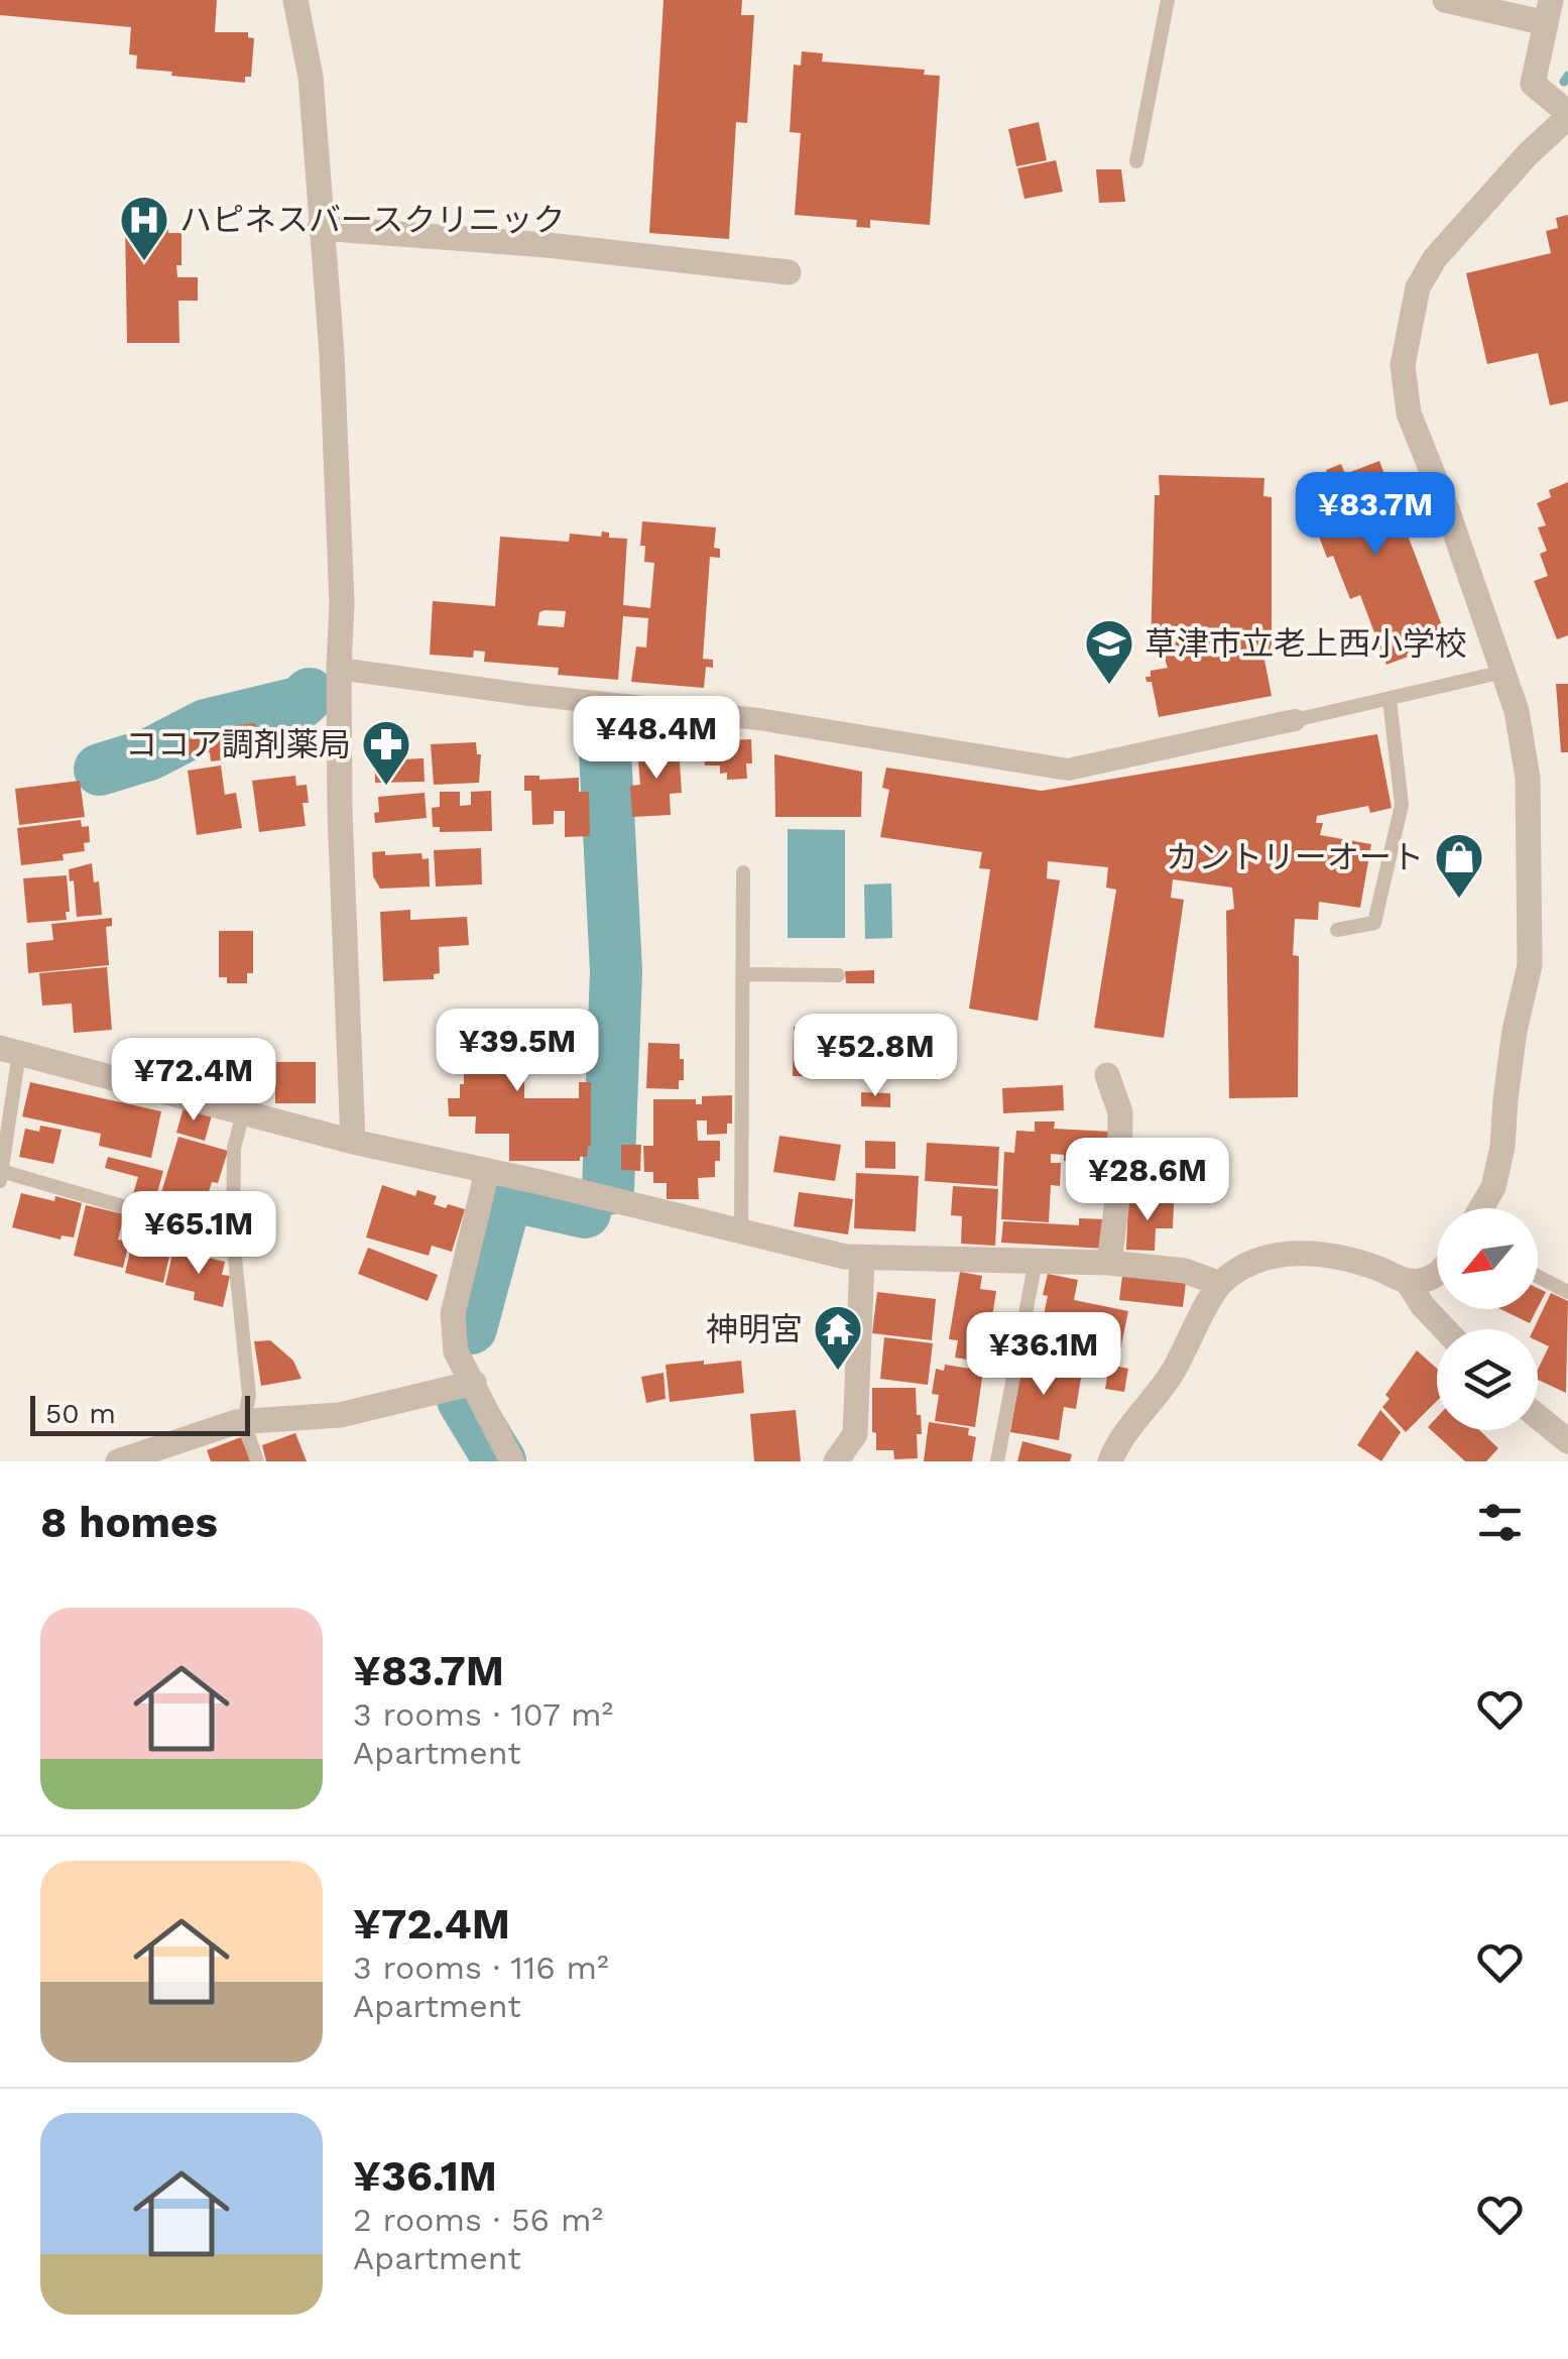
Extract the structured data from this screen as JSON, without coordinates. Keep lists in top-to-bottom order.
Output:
{
  "places": {
    "hospital": ["ハピネスバースクリニック"],
    "school or university": ["草津市立老上西小学校"],
    "pharmacy": ["ココア調剤薬局"],
    "shop": ["カントリーオート"],
    "temple": ["神明宮"]
  },
  "scale_bar": "50 m",
  "north": "bottom left",
  "page": {
    "price": [
      "¥83.7M",
      "¥48.4M",
      "¥39.5M",
      "¥52.8M",
      "¥72.4M",
      "¥28.6M",
      "¥65.1M",
      "¥36.1M"
    ],
    "scale": "50 m",
    "heading": "8 homes",
    "list": [
      {
        "name": "¥83.7M",
        "note": "3 rooms · 107 m² · Apartment"
      },
      {
        "name": "¥72.4M",
        "note": "3 rooms · 116 m² · Apartment"
      },
      {
        "name": "¥36.1M",
        "note": "2 rooms · 56 m² · Apartment"
      }
    ]
  }
}
